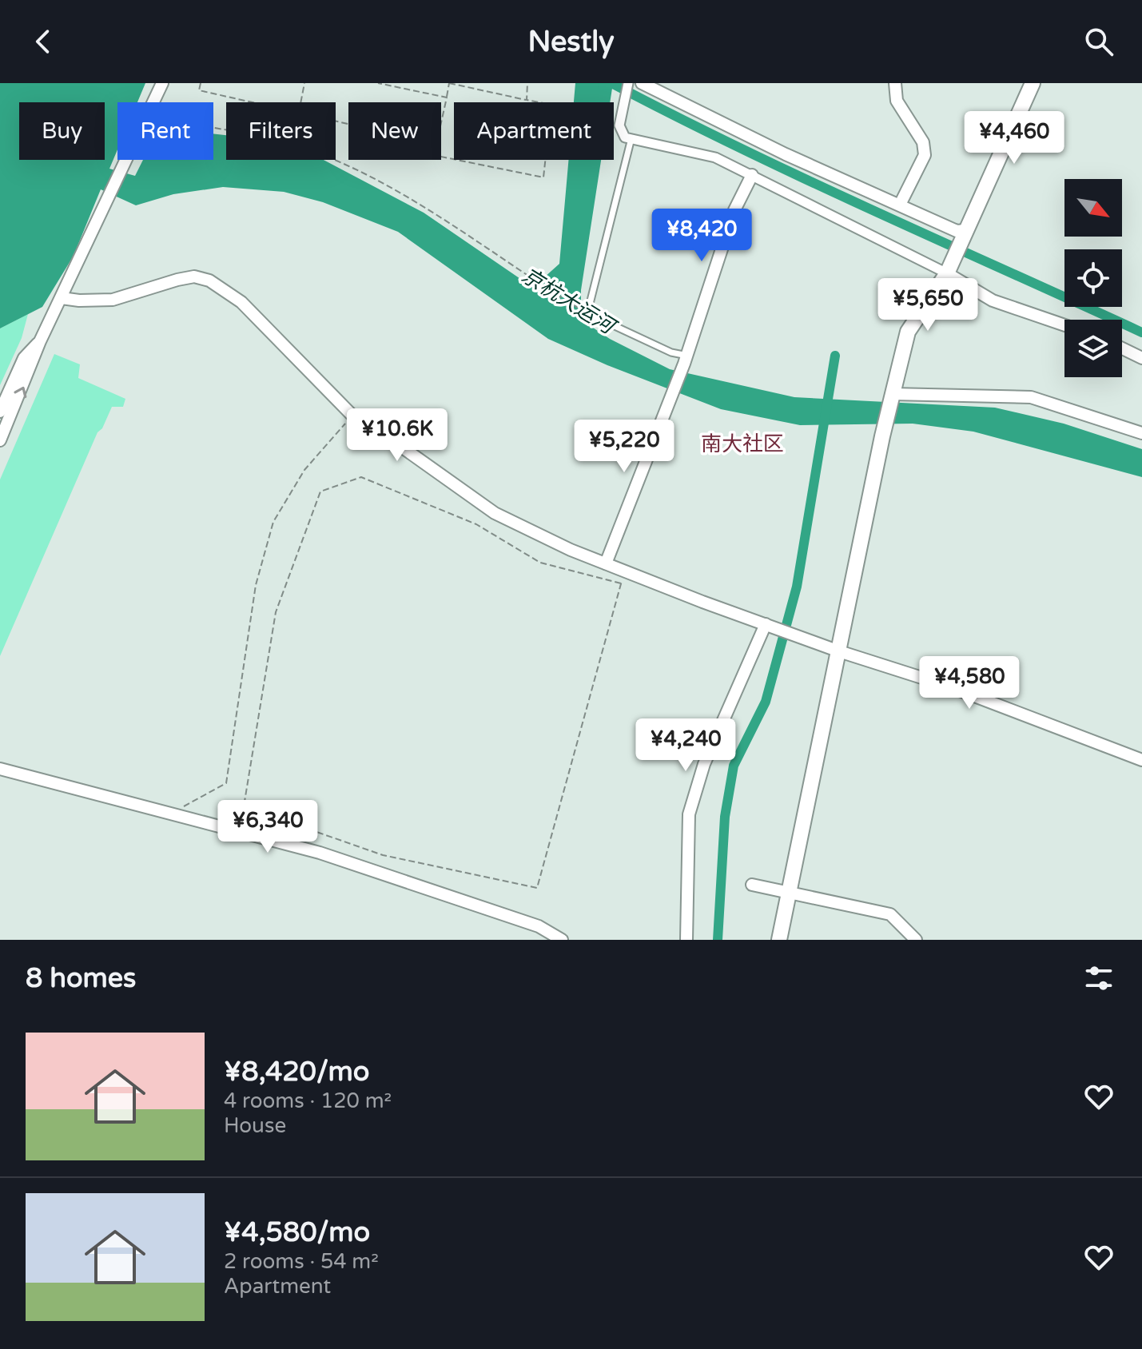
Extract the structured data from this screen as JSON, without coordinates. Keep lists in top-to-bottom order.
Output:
{
  "districts": ["南大社区"],
  "water": ["京杭大运河"],
  "north": "bottom right",
  "page": {
    "header": "Nestly",
    "chip": [
      "Buy",
      "Rent",
      "Filters",
      "New",
      "Apartment"
    ],
    "price": [
      "¥4,460",
      "¥8,420",
      "¥5,650",
      "¥10.6K",
      "¥5,220",
      "¥4,580",
      "¥4,240",
      "¥6,340"
    ],
    "heading": "8 homes",
    "list": [
      {
        "name": "¥8,420/mo",
        "note": "4 rooms · 120 m² · House"
      },
      {
        "name": "¥4,580/mo",
        "note": "2 rooms · 54 m² · Apartment"
      }
    ]
  }
}
